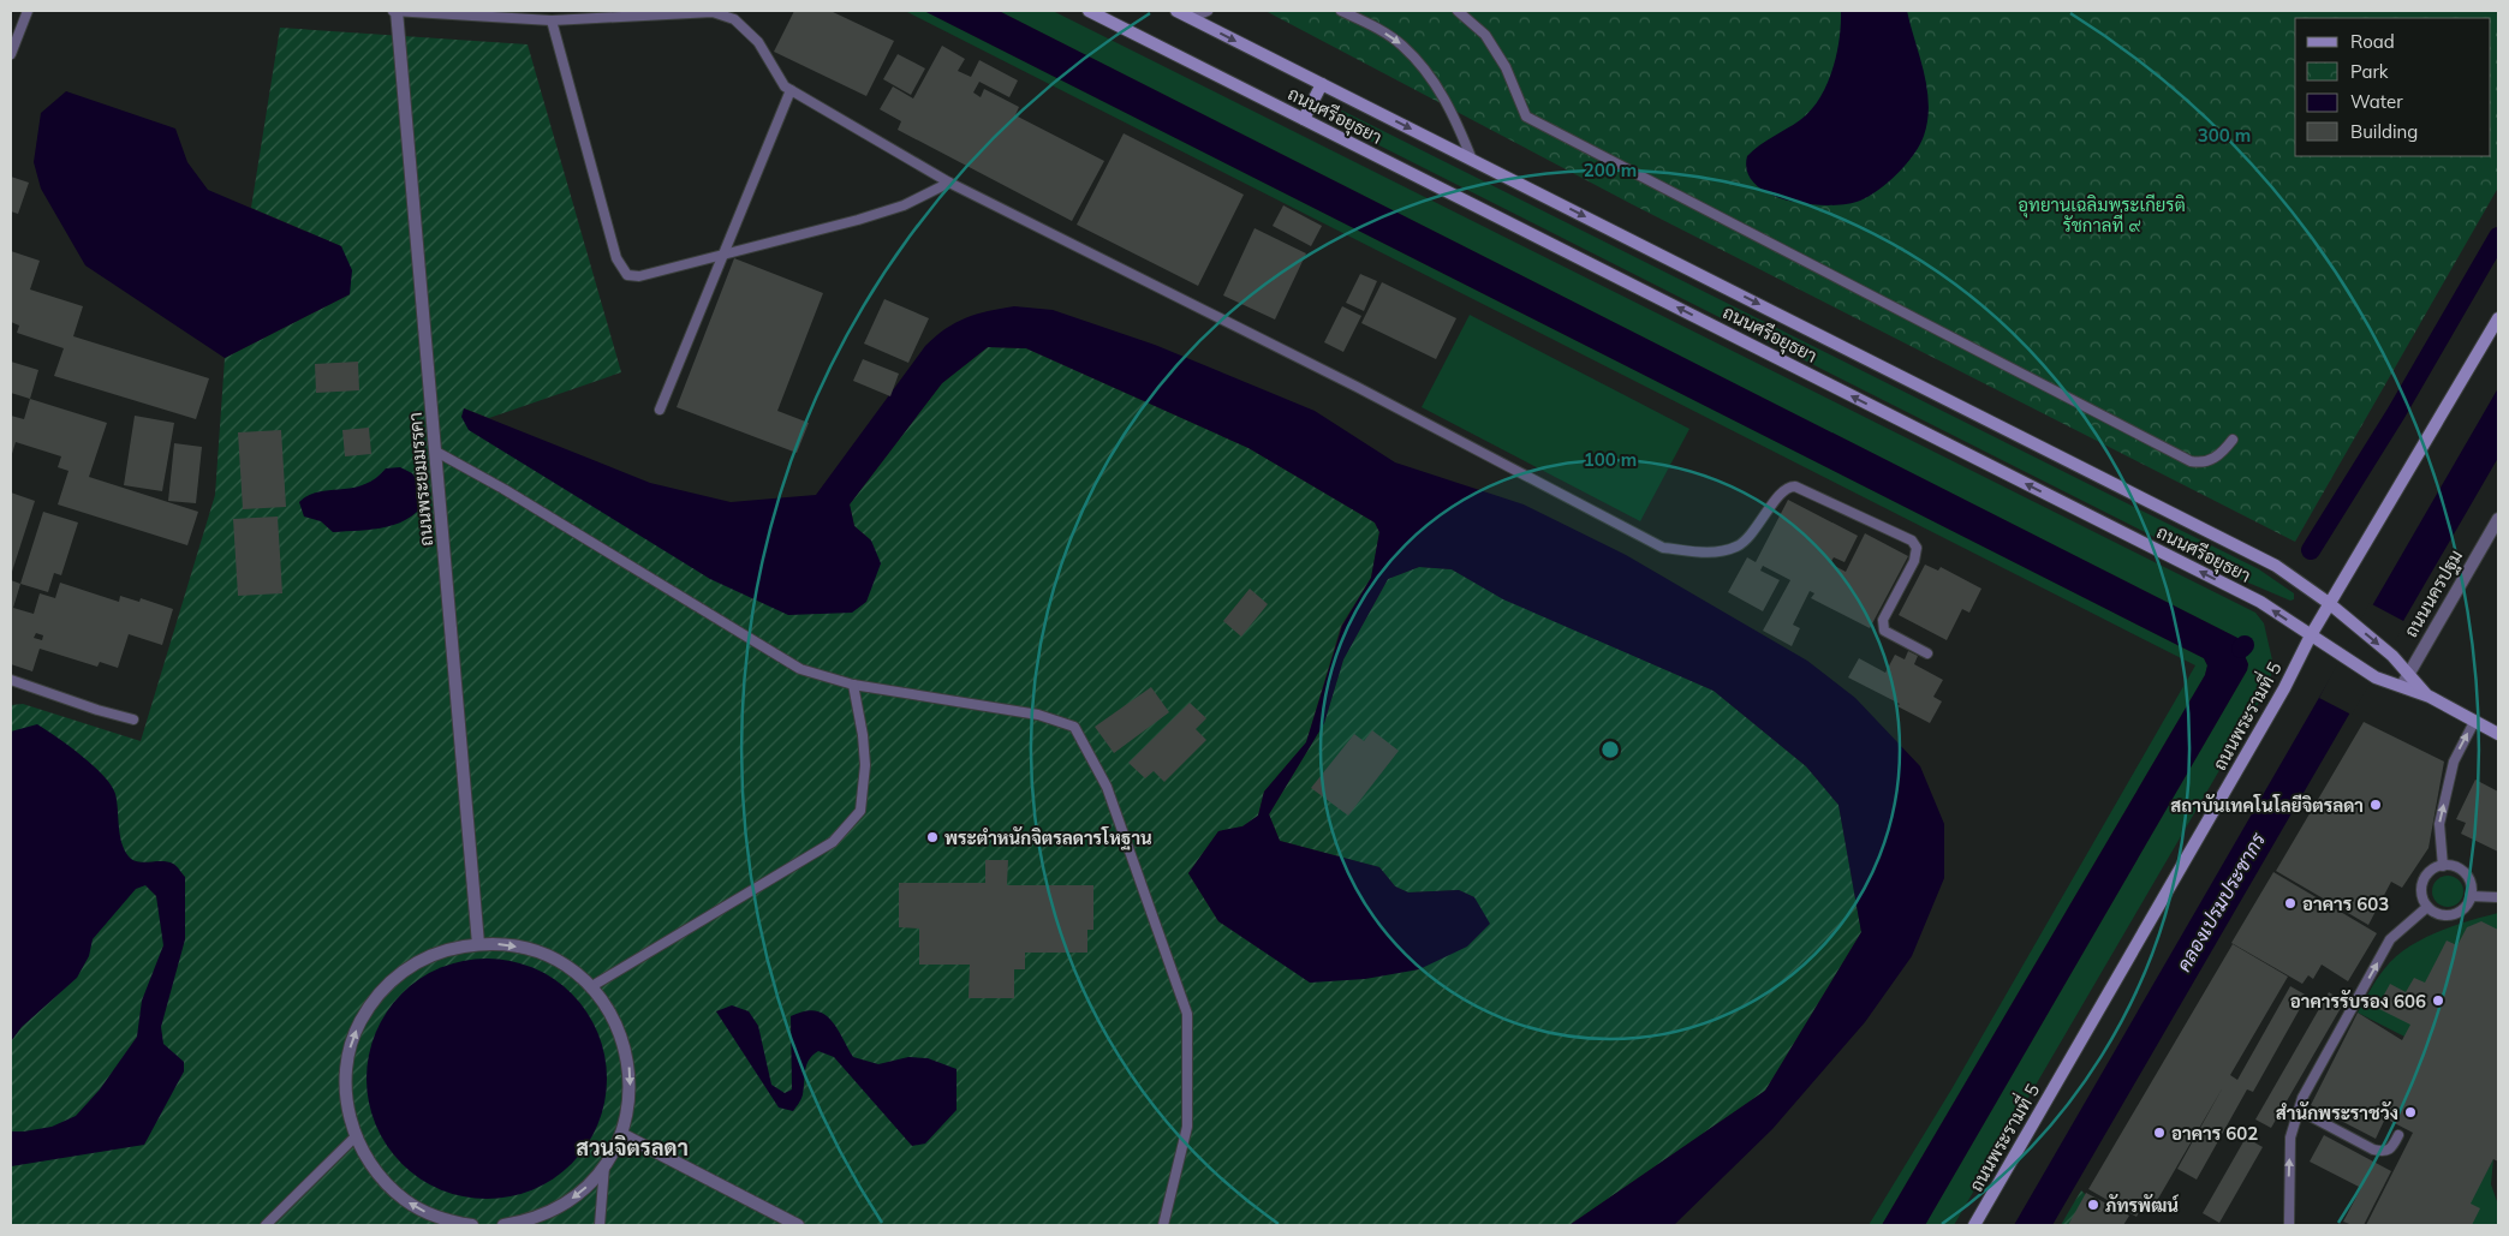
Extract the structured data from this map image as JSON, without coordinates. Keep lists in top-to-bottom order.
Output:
{
  "streets": {
    "main road": ["ถนนศรีอยุธยา", "ถนนพระรามที่ 5"],
    "street": ["ถนนพระยมมรรคา", "ถนนนครปฐม"]
  },
  "crossings": [
    ["ถนนศรีอยุธยา", "ถนนนครปฐม"],
    ["ถนนศรีอยุธยา", "ถนนพระรามที่ 5"]
  ],
  "districts": ["สวนจิตรลดา"],
  "water": ["คลองเปรมประชากร"],
  "parks": ["อุทยานเฉลิมพระเกียรติ รัชกาลที่ ๙"],
  "places": [
    "สถาบันเทคโนโลยีจิตรลดา",
    "พระตำหนักจิตรลดารโหฐาน",
    "อาคาร 603",
    "อาคารรับรอง 606",
    "สำนักพระราชวัง",
    "อาคาร 602",
    "ภัทรพัฒน์"
  ],
  "legend": [
    "Road",
    "Park",
    "Water",
    "Building"
  ],
  "rings": ["300 m", "200 m", "100 m"]
}
